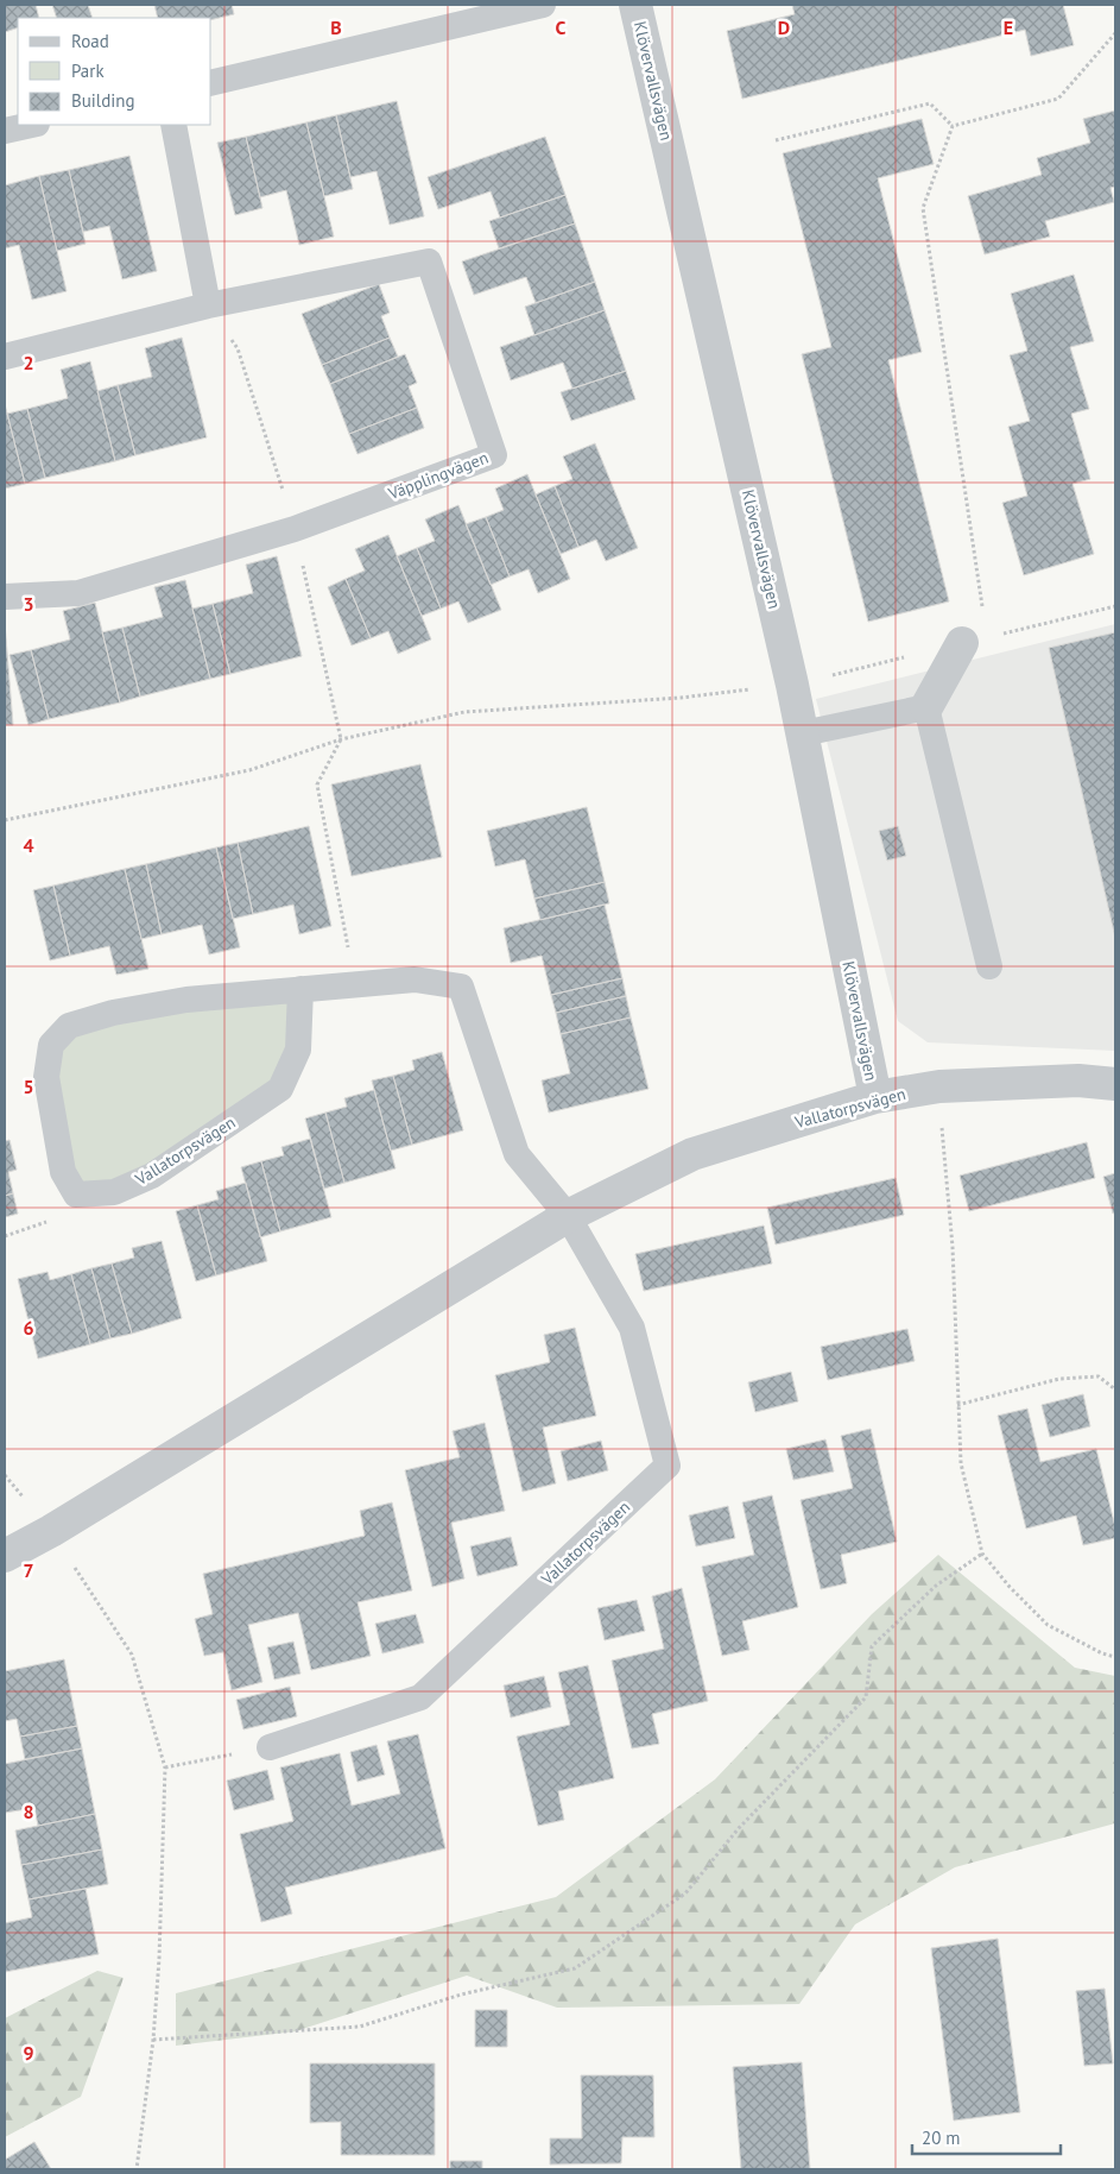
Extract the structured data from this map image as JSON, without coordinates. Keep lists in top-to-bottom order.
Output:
{
  "streets": {
    "street": ["Klövervallsvägen", "Vallatorpsvägen"],
    "lane": ["Väpplingvägen"]
  },
  "crossings": [
    ["Klövervallsvägen", "Vallatorpsvägen"]
  ],
  "legend": ["Road", "Park", "Building"],
  "scale_bar": "20 m",
  "grid": {
    "columns": [
      "B",
      "C",
      "D",
      "E"
    ],
    "rows": [
      "2",
      "3",
      "4",
      "5",
      "6",
      "7",
      "8",
      "9"
    ]
  }
}
